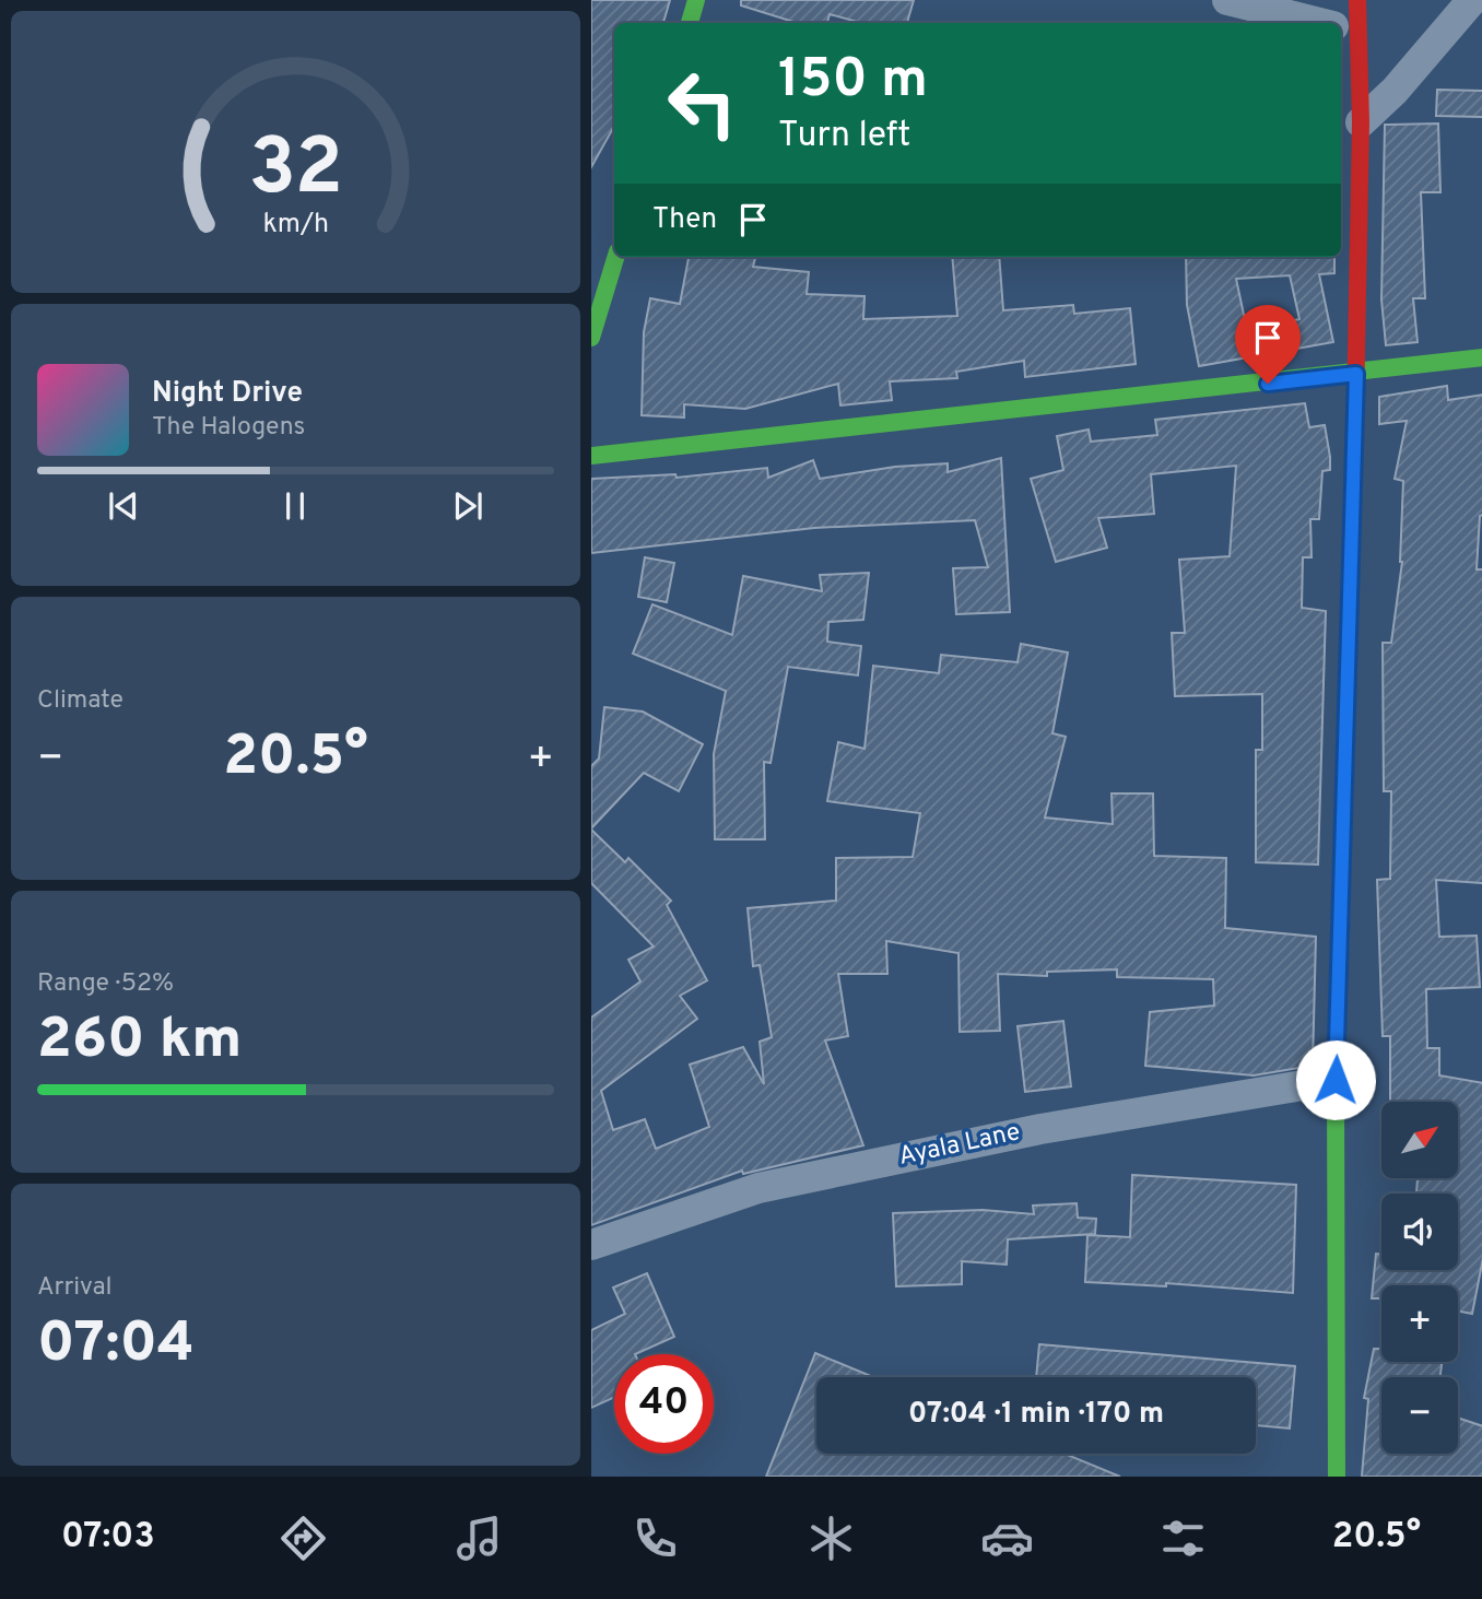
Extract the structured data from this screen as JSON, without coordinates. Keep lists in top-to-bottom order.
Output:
{
  "streets": {
    "street": ["Ayala Lane"]
  },
  "north": "top right",
  "page": {
    "turn": ["150 m", "Turn left"],
    "then": "Then",
    "song": ["Night Drive", "The Halogens"],
    "tile": [
      "Climate",
      ["Range · 52%", "260 km"],
      ["Arrival", "07:04"]
    ],
    "heat": ["−", "20.5°", "+"],
    "map_buttons": ["+", "−"],
    "limit": "40",
    "trip": "07:04 · 1 min · 170 m",
    "tabs": ["07:03", "20.5°"],
    "gauge": ["32", "km/h"]
  }
}
